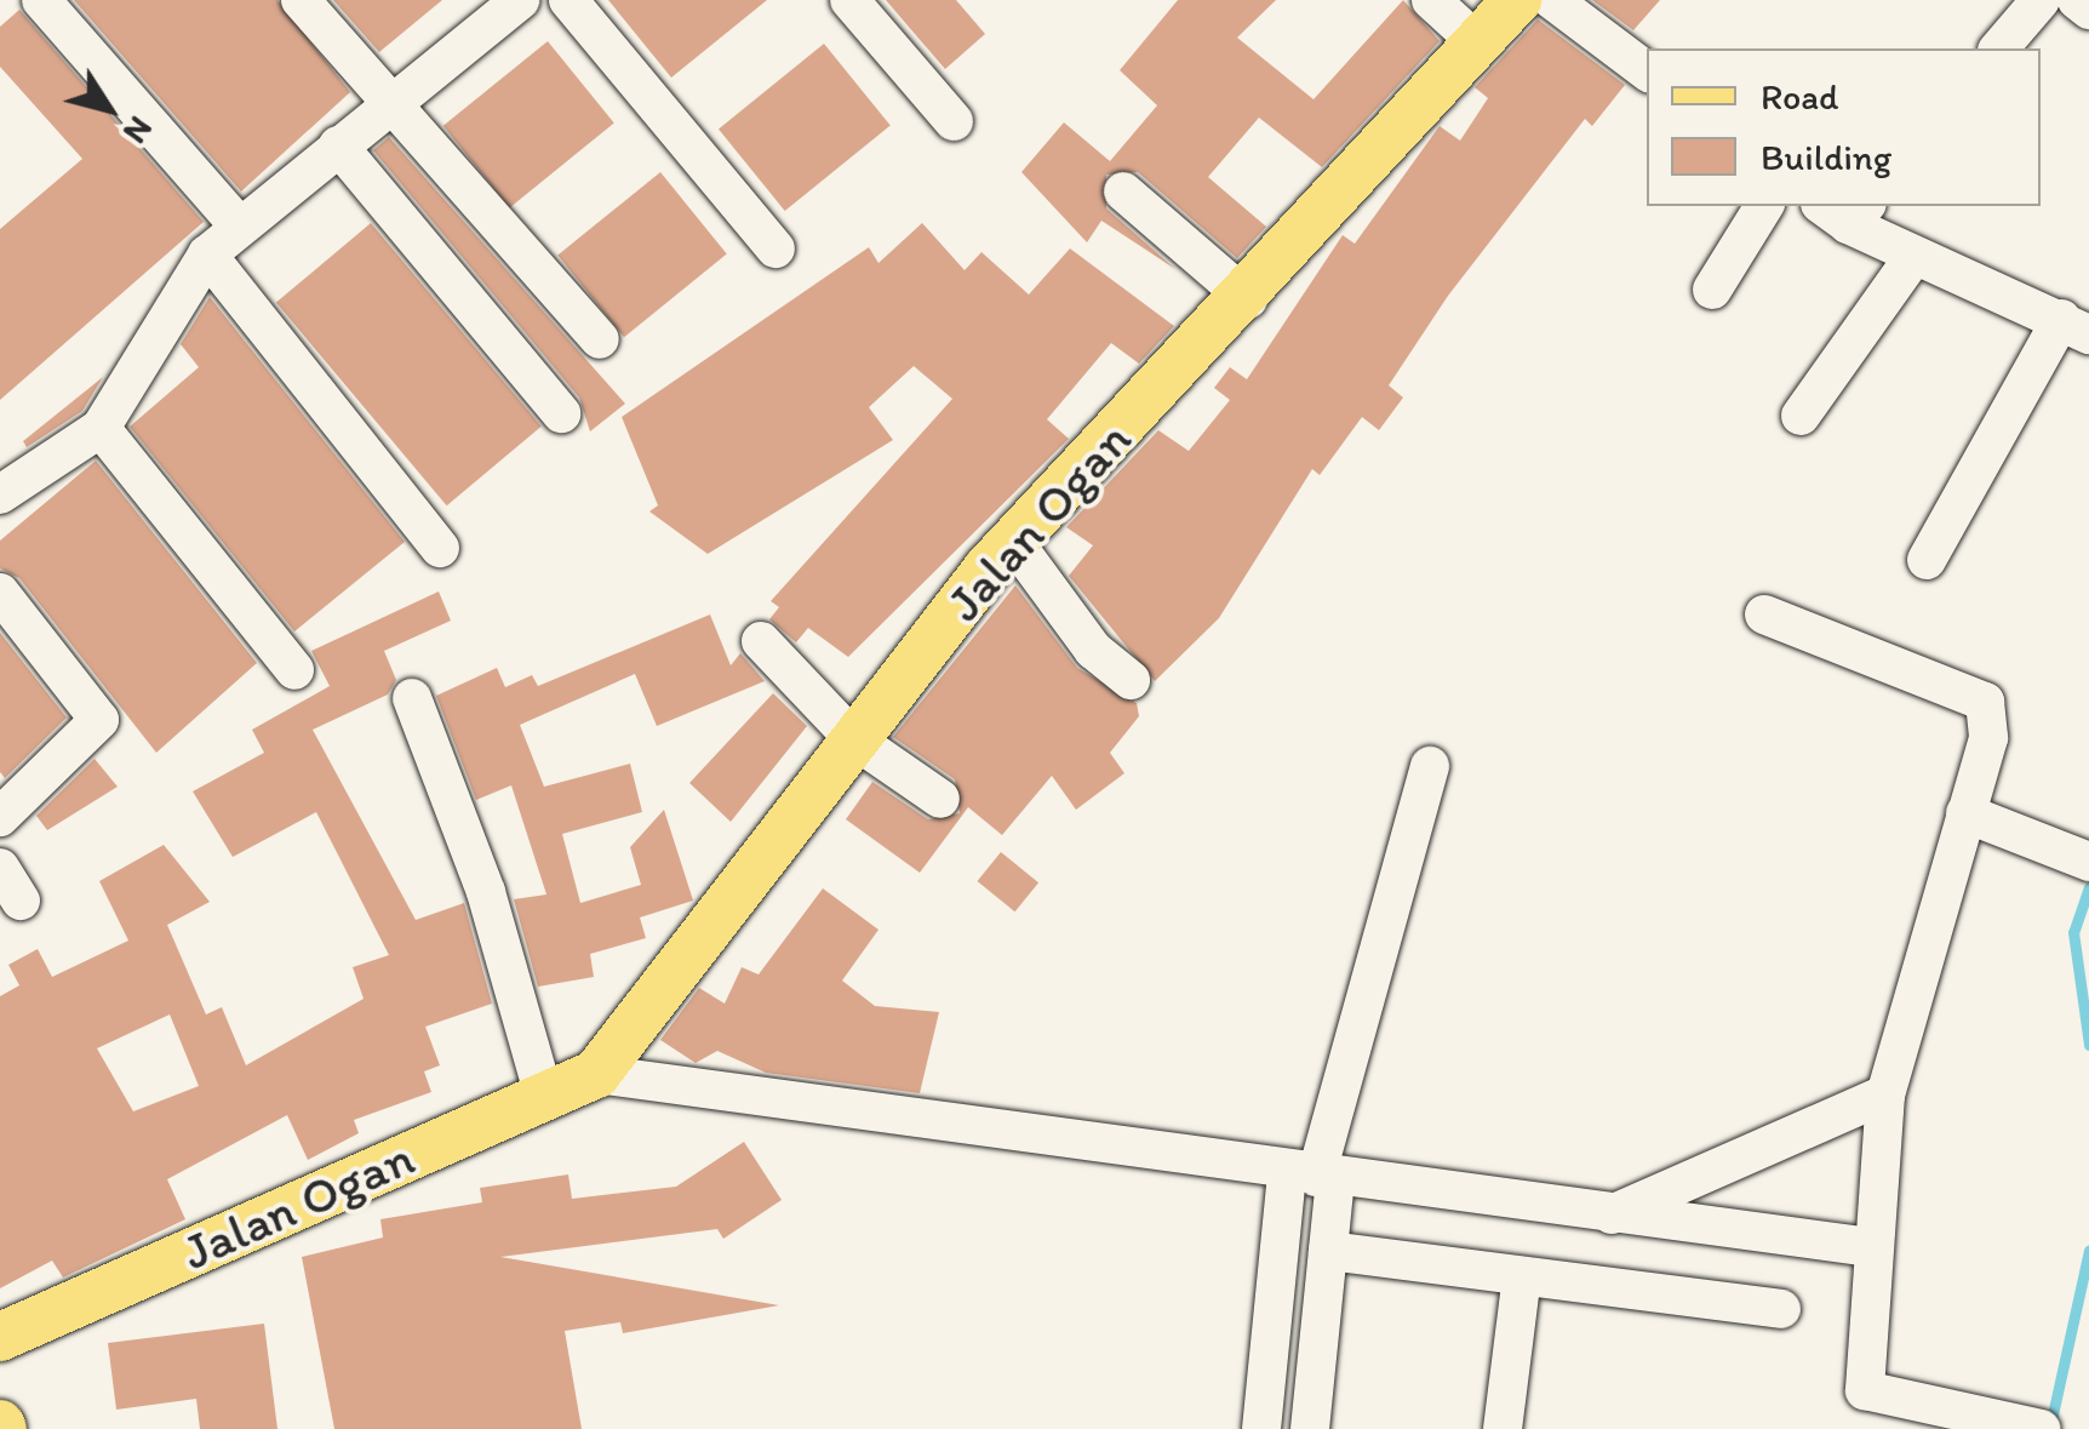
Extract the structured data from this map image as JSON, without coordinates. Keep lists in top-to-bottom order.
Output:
{
  "streets": {
    "main road": ["Jalan Ogan"]
  },
  "legend": ["Road", "Building"],
  "north": "bottom right"
}
